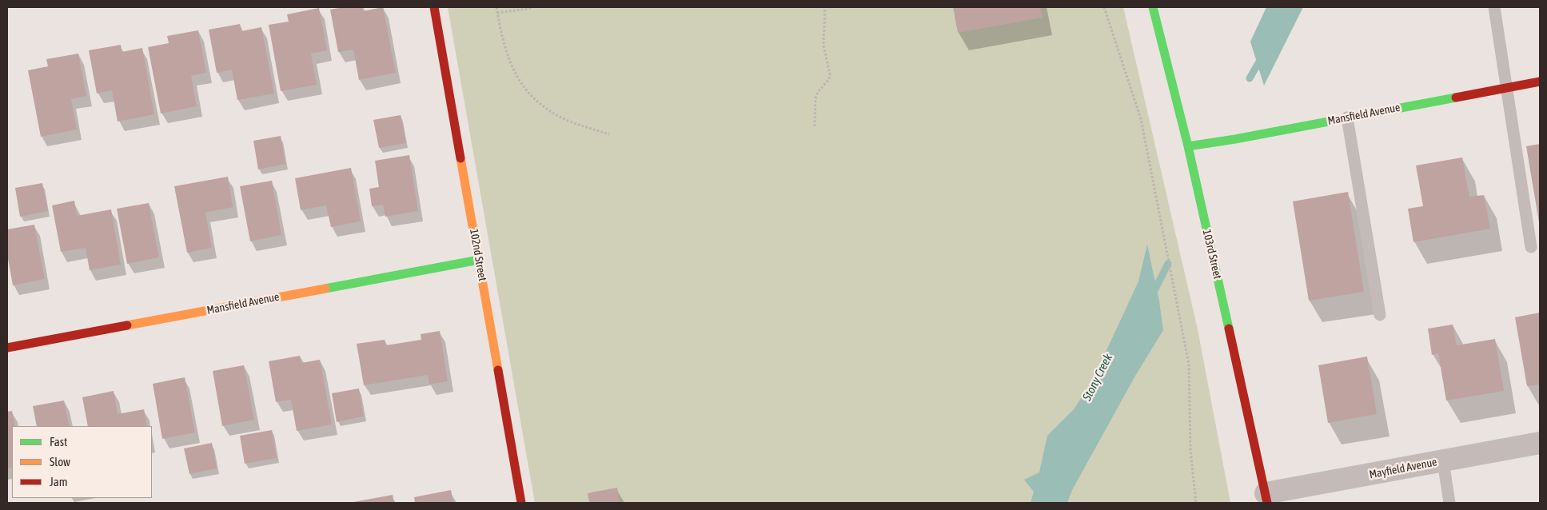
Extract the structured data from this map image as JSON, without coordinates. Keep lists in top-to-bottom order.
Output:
{
  "streets": {
    "street": [
      "Mansfield Avenue",
      "103rd Street",
      "102nd Street",
      "Mayfield Avenue"
    ]
  },
  "crossings": [
    ["Mansfield Avenue", "103rd Street"],
    ["Mansfield Avenue", "102nd Street"],
    ["103rd Street", "Mayfield Avenue"]
  ],
  "water": ["Stony Creek"],
  "legend": ["Fast", "Slow", "Jam"]
}
